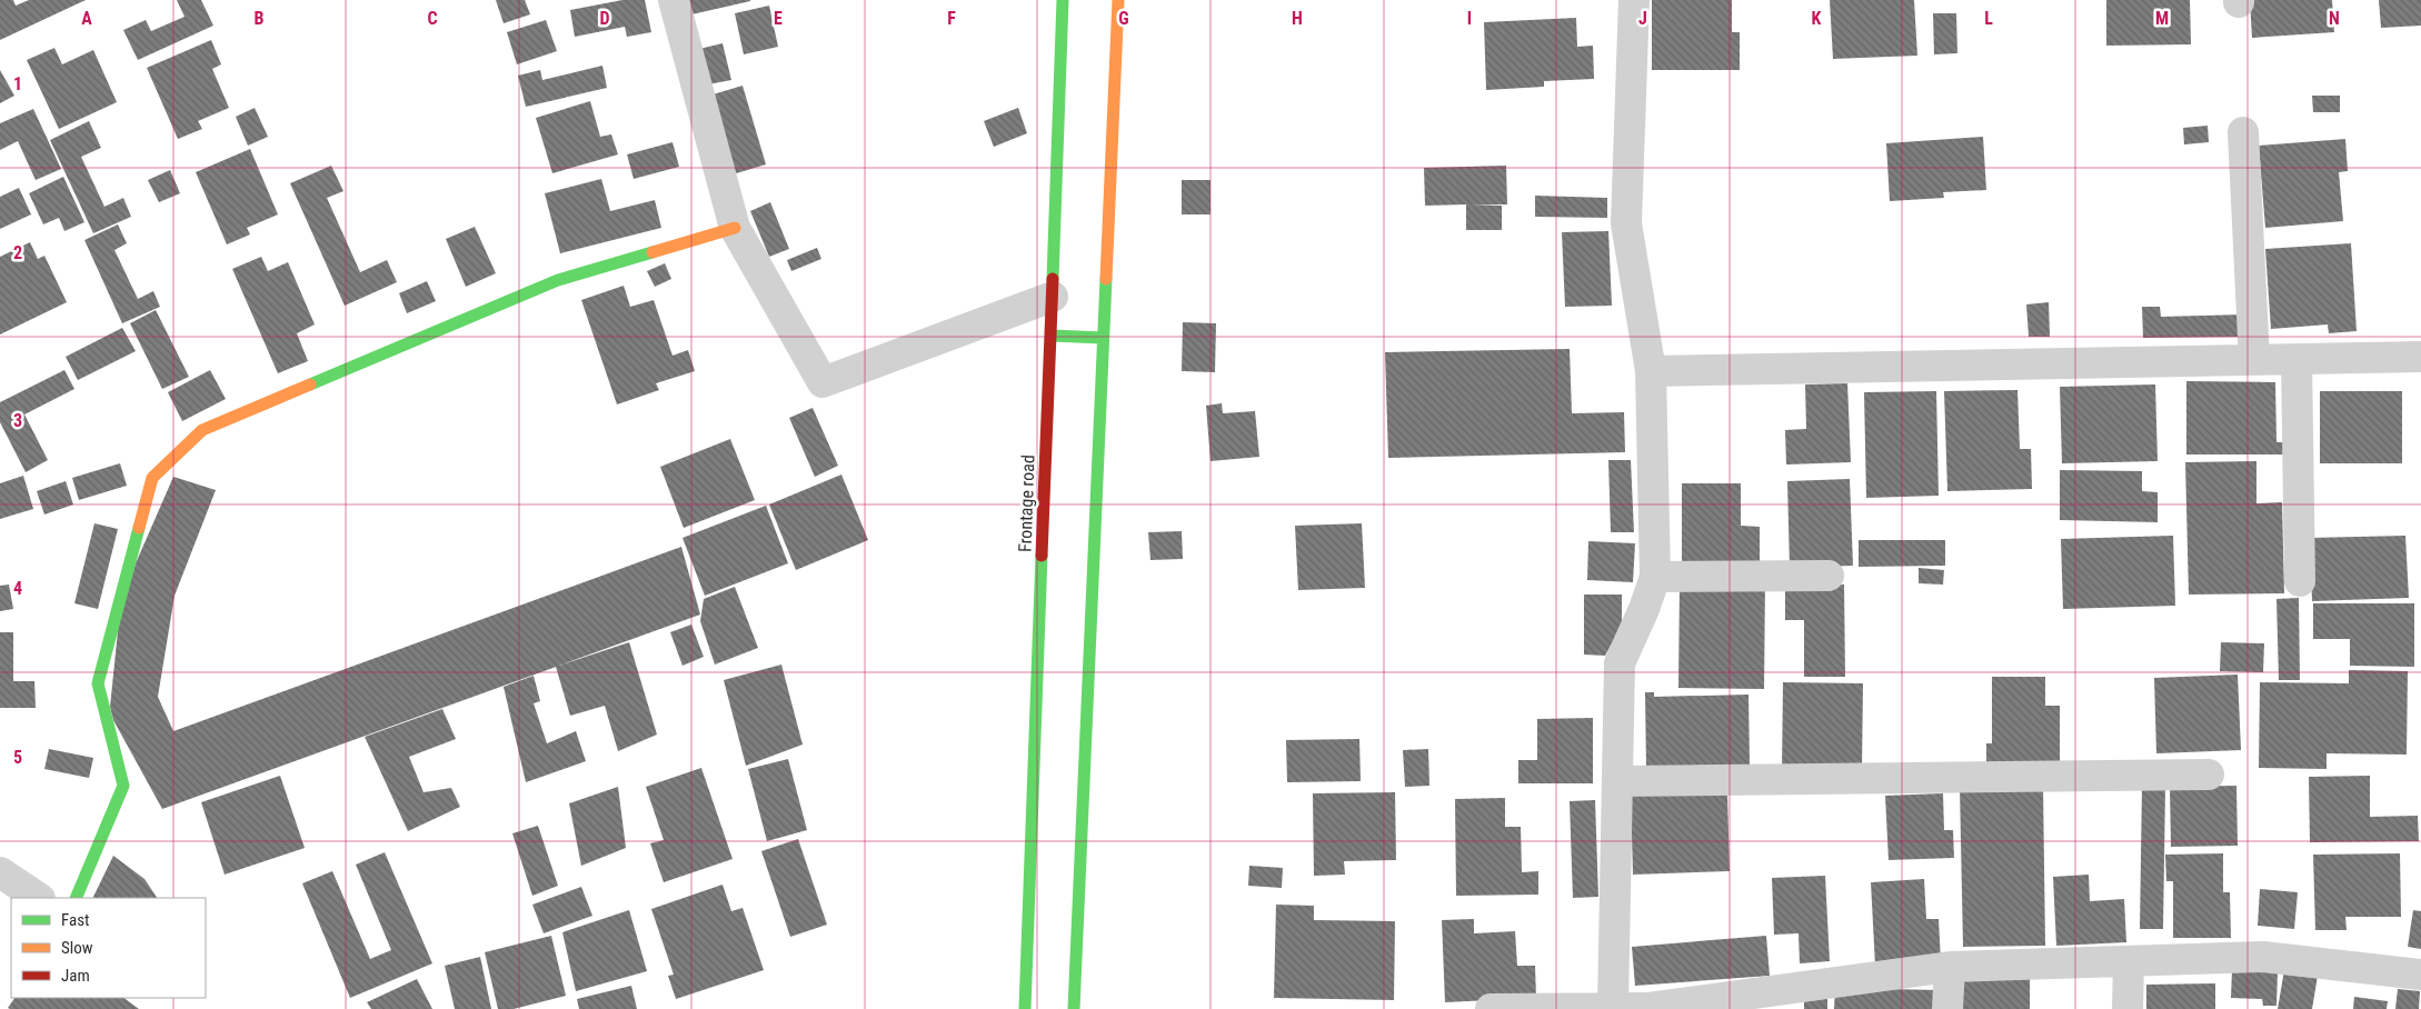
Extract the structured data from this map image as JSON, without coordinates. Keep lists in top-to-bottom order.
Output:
{
  "streets": {
    "main road": ["Frontage road"]
  },
  "legend": ["Fast", "Slow", "Jam"],
  "grid": {
    "columns": [
      "A",
      "B",
      "C",
      "D",
      "E",
      "F",
      "G",
      "H",
      "I",
      "J",
      "K",
      "L",
      "M",
      "N"
    ],
    "rows": [
      "1",
      "2",
      "3",
      "4",
      "5"
    ]
  }
}
